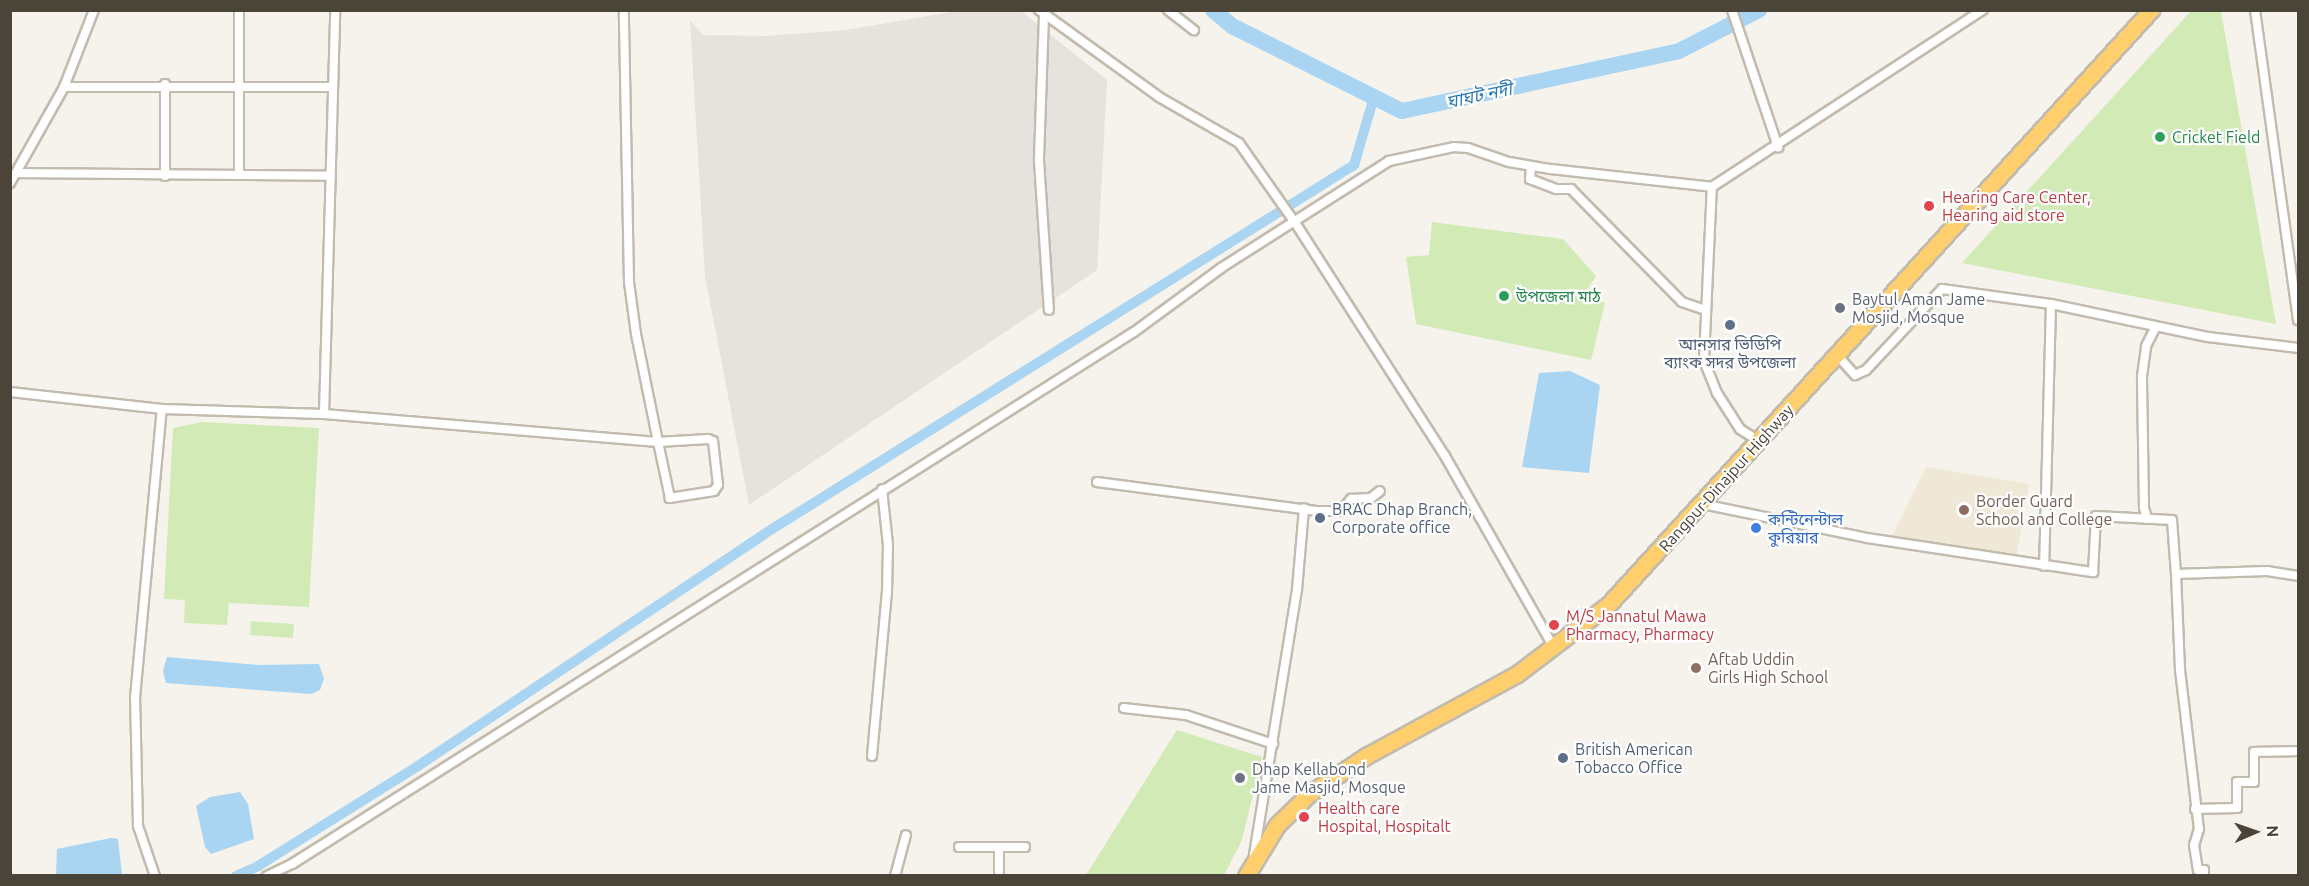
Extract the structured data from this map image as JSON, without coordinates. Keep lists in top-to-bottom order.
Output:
{
  "streets": {
    "highway": ["Rangpur-Dinajpur Highway"]
  },
  "water": ["ঘাঘট নদী"],
  "places": [
    "Cricket Field",
    "Hearing Care Center, Hearing aid store",
    "উপজেলা মাঠ",
    "Baytul Aman Jame Mosjid, Mosque",
    "আনসার ভিডিপি ব্যাংক সদর উপজেলা",
    "Border Guard School and College",
    "BRAC Dhap Branch, Corporate office",
    "কন্টিনেন্টাল কুরিয়ার",
    "M/S Jannatul Mawa Pharmacy, Pharmacy",
    "Aftab Uddin Girls High School",
    "British American Tobacco Office",
    "Dhap Kellabond Jame Masjid, Mosque",
    "Health care Hospital, Hospitalt"
  ],
  "north": "right"
}
